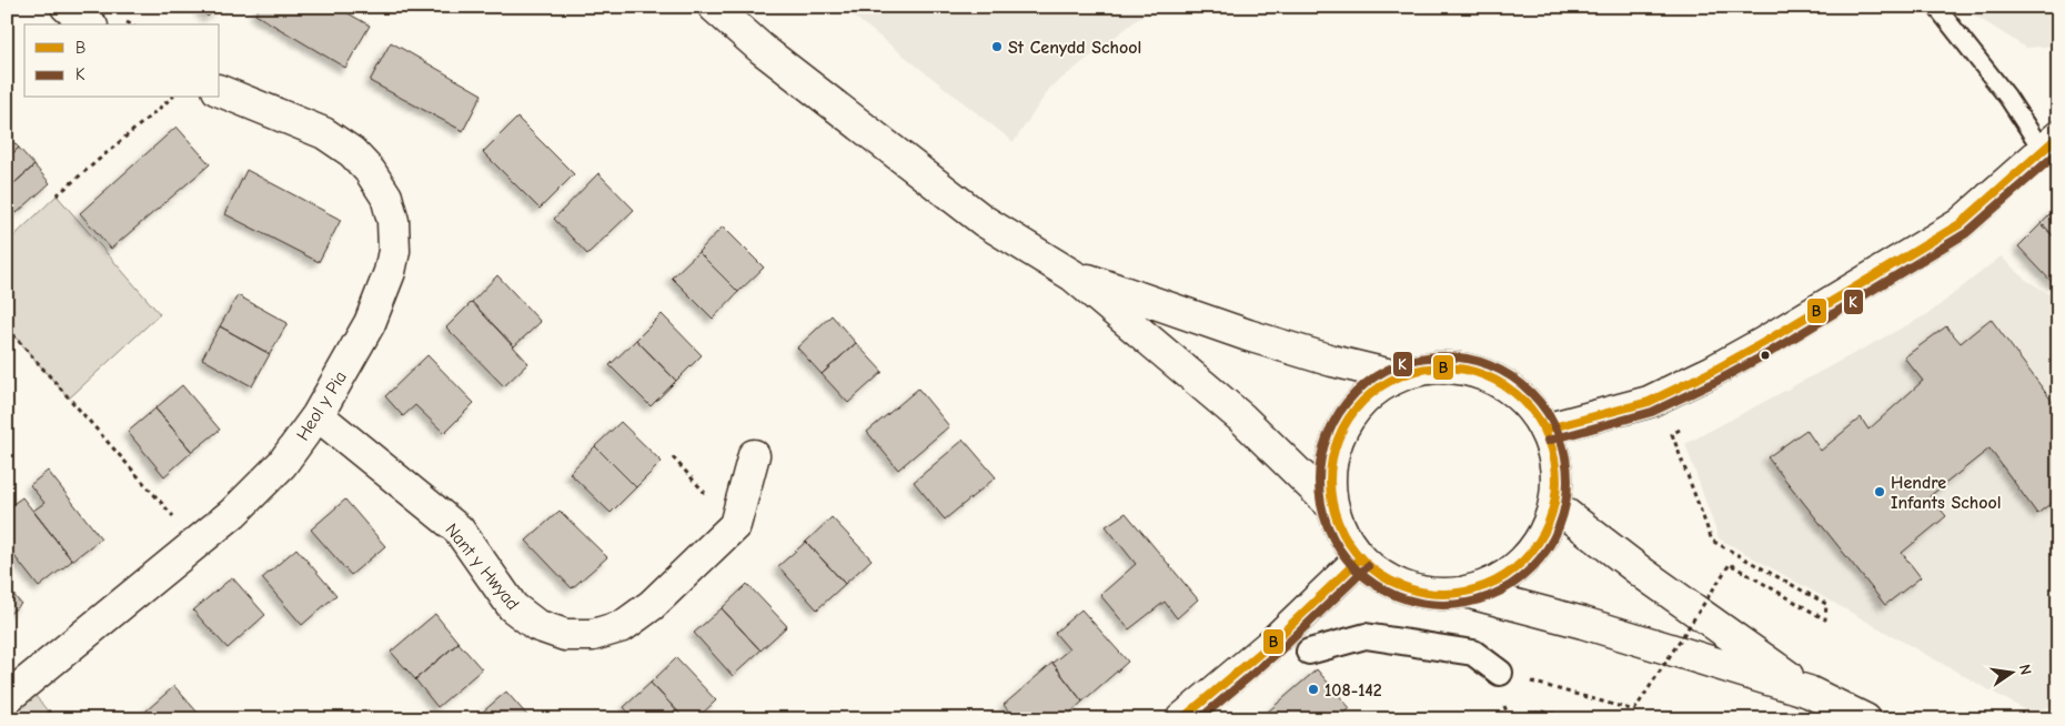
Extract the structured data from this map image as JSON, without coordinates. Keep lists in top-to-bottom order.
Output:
{
  "streets": {
    "main road": ["Heol y Pia", "Nant y Hwyad"]
  },
  "crossings": [
    ["Heol y Pia", "Nant y Hwyad"]
  ],
  "places": ["St Cenydd School", "Hendre Infants School", "108-142"],
  "lines": ["transit line B", "transit line K"],
  "legend": ["B", "K"],
  "north": "right"
}
